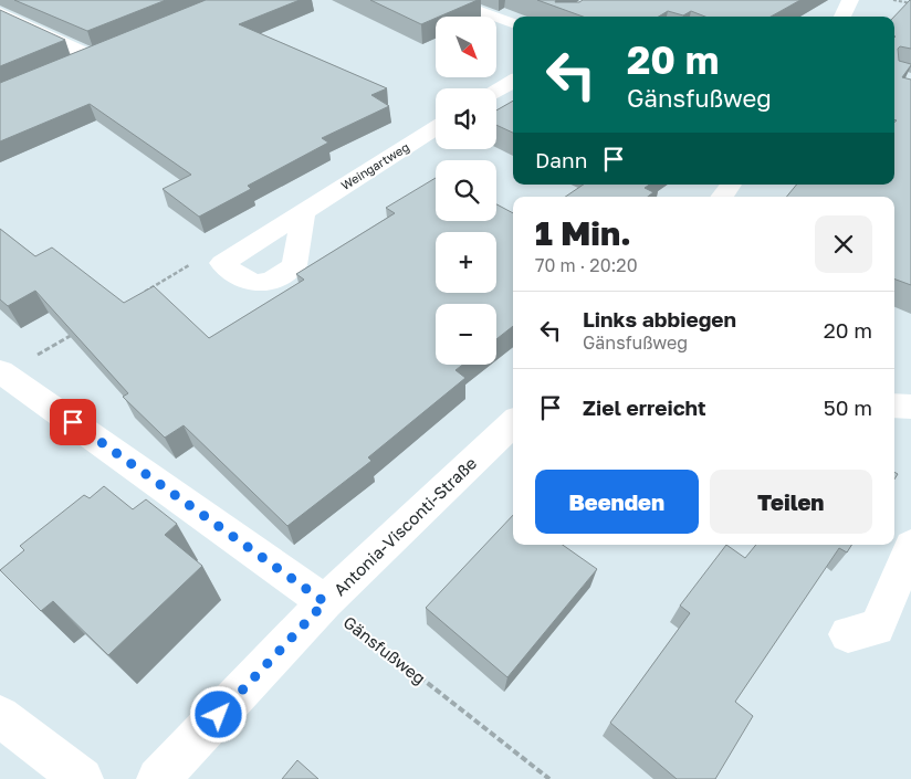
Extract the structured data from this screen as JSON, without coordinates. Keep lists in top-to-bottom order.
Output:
{
  "streets": {
    "street": ["Weingartweg", "Antonia-Visconti-Straße"],
    "path": ["Gänsfußweg"]
  },
  "crossings": [
    ["Antonia-Visconti-Straße", "Gänsfußweg"]
  ],
  "north": "bottom right",
  "page": {
    "map_buttons": ["+", "−"],
    "turn": ["20 m", "Gänsfußweg"],
    "then": "Dann",
    "heading": ["1 Min.", "70 m · 20:20"],
    "list": [
      {
        "name": "Links abbiegen",
        "note": "Gänsfußweg",
        "value": "20 m"
      },
      {
        "name": "Ziel erreicht",
        "value": "50 m"
      }
    ],
    "buttons": ["Beenden", "Teilen"]
  }
}
